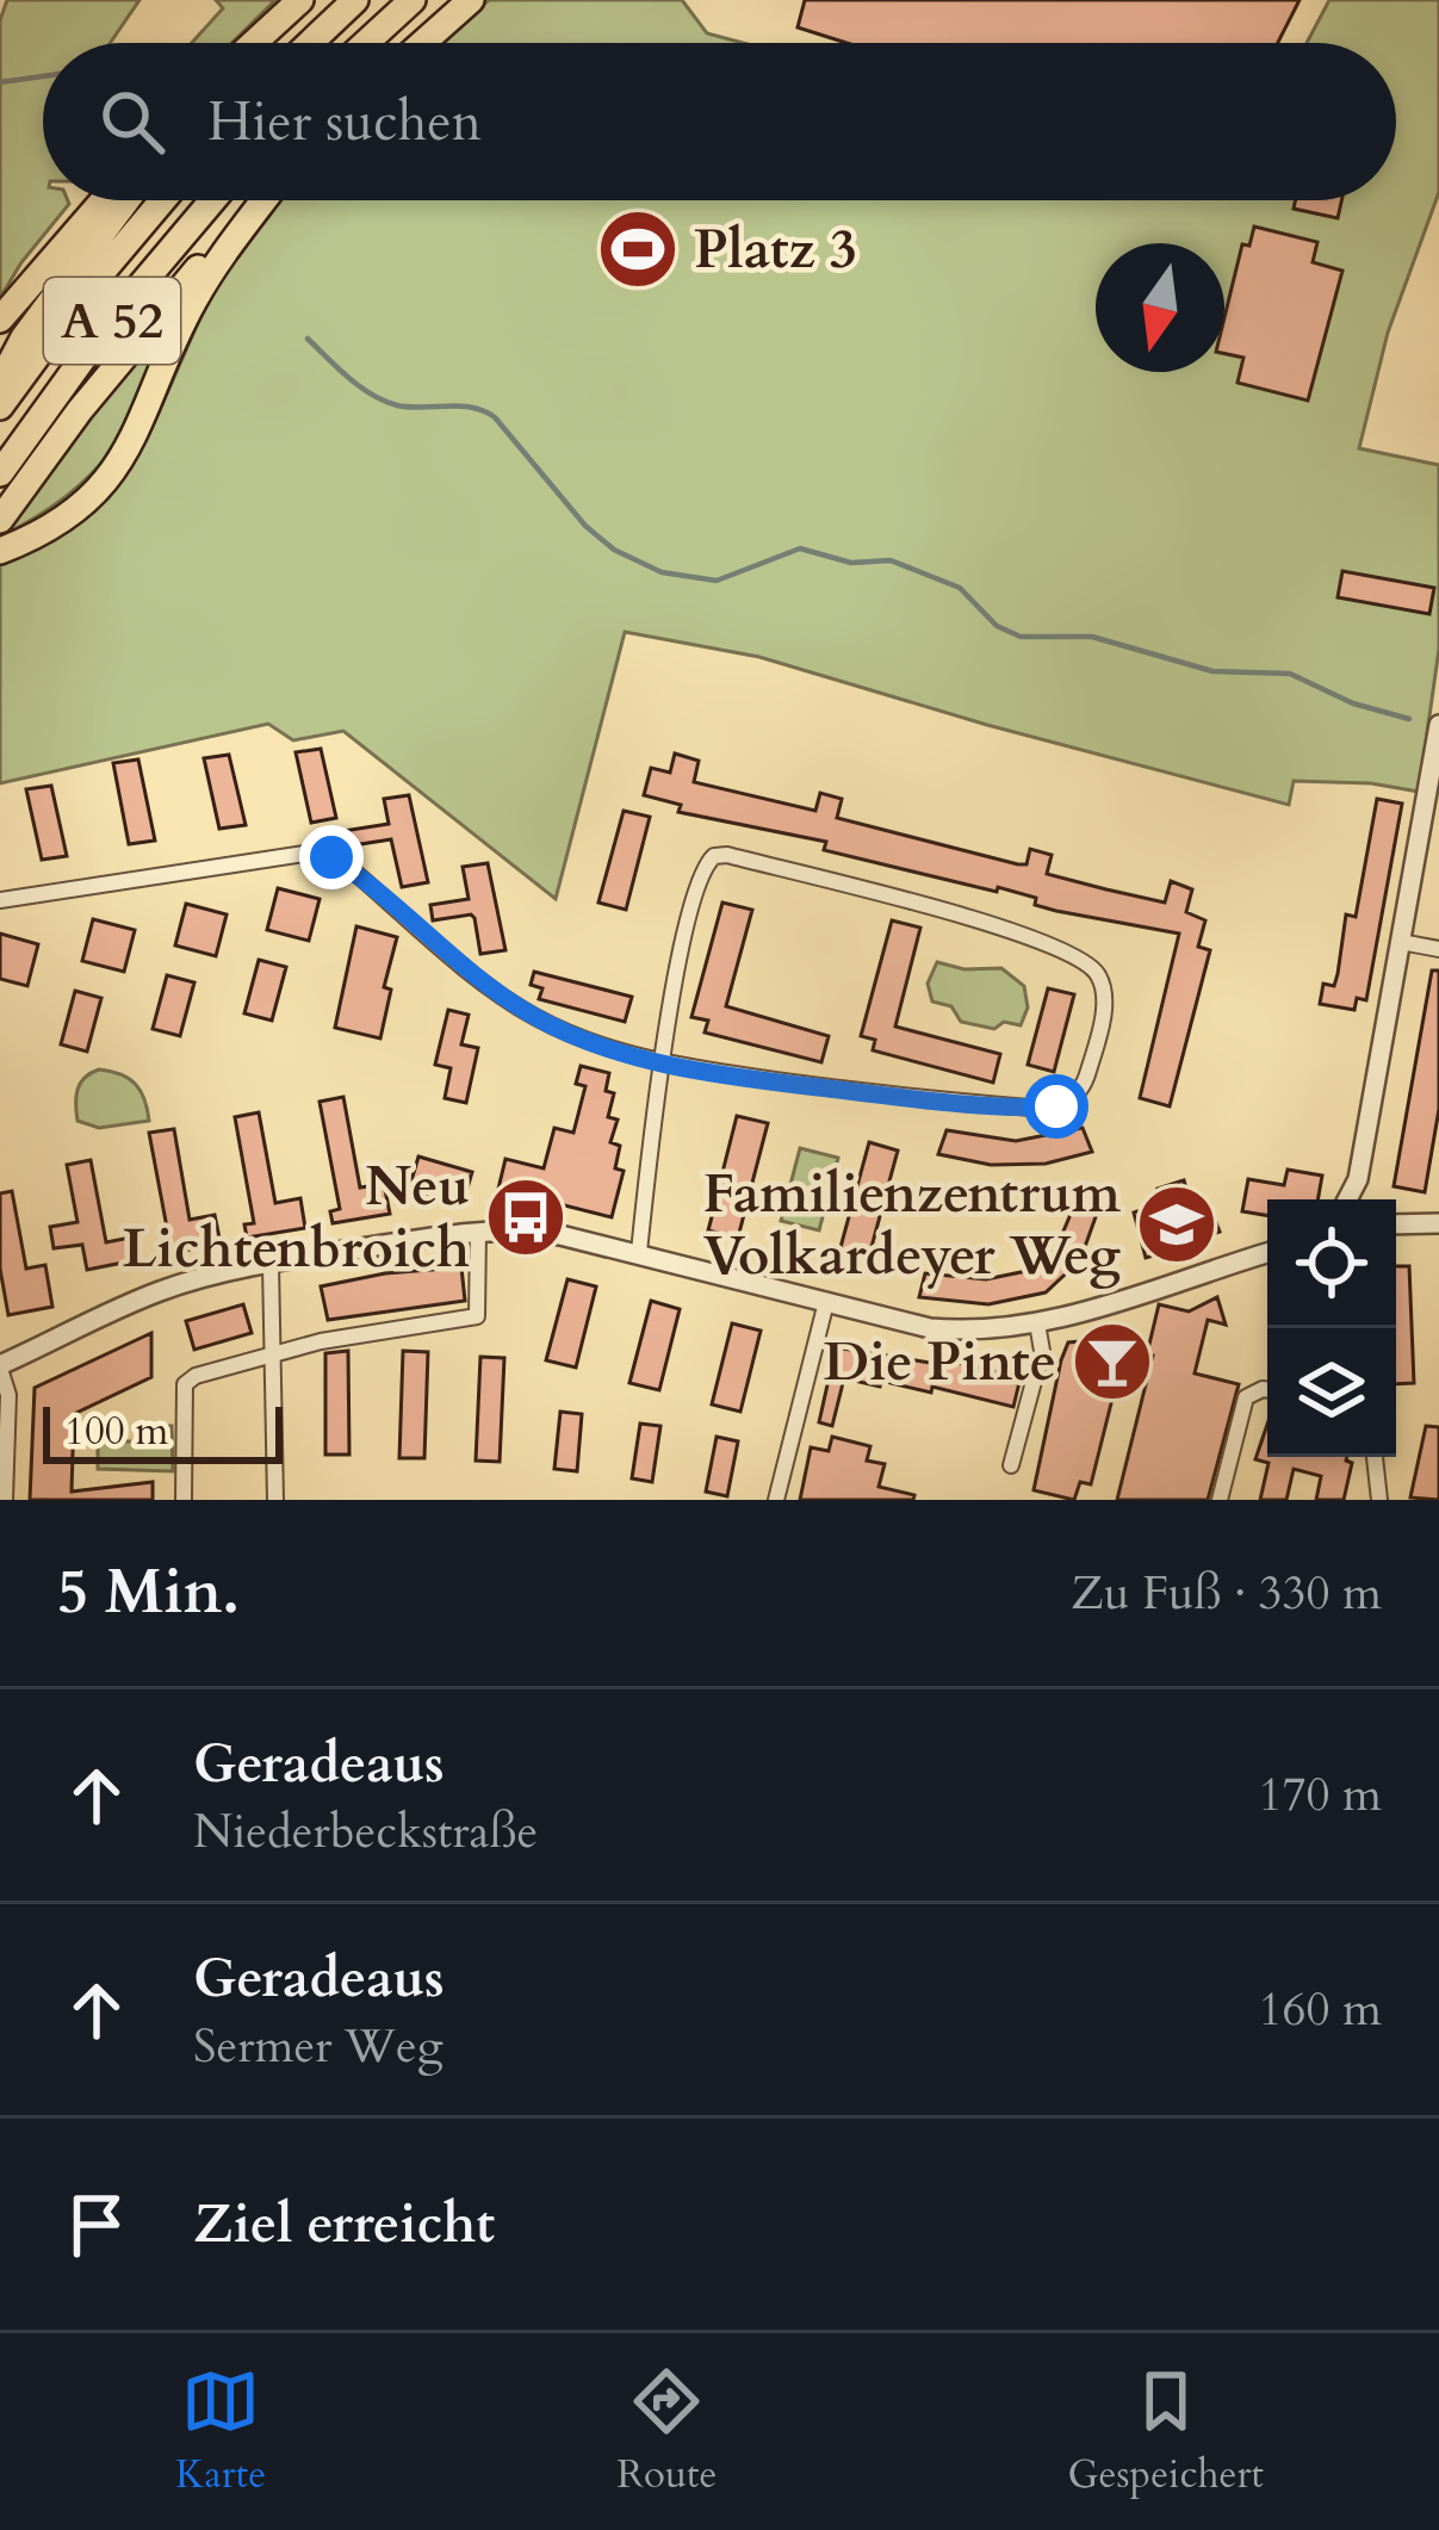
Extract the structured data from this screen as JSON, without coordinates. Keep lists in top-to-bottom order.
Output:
{
  "streets": {
    "highway": ["A 52"]
  },
  "places": {
    "sports": ["Platz 3"],
    "bus stop": ["Neu Lichtenbroich"],
    "school or university": ["Familienzentrum Volkardeyer Weg"],
    "bar": ["Die Pinte"]
  },
  "scale_bar": "100 m",
  "north": "bottom",
  "page": {
    "search": "Hier suchen",
    "scale": "100 m",
    "heading": ["5 Min.", "Zu Fuß · 330 m"],
    "list": [
      ["Geradeaus", "Niederbeckstraße", "170 m"],
      ["Geradeaus", "Sermer Weg", "160 m"],
      "Ziel erreicht"
    ],
    "nav": ["Karte", "Route", "Gespeichert"]
  }
}
